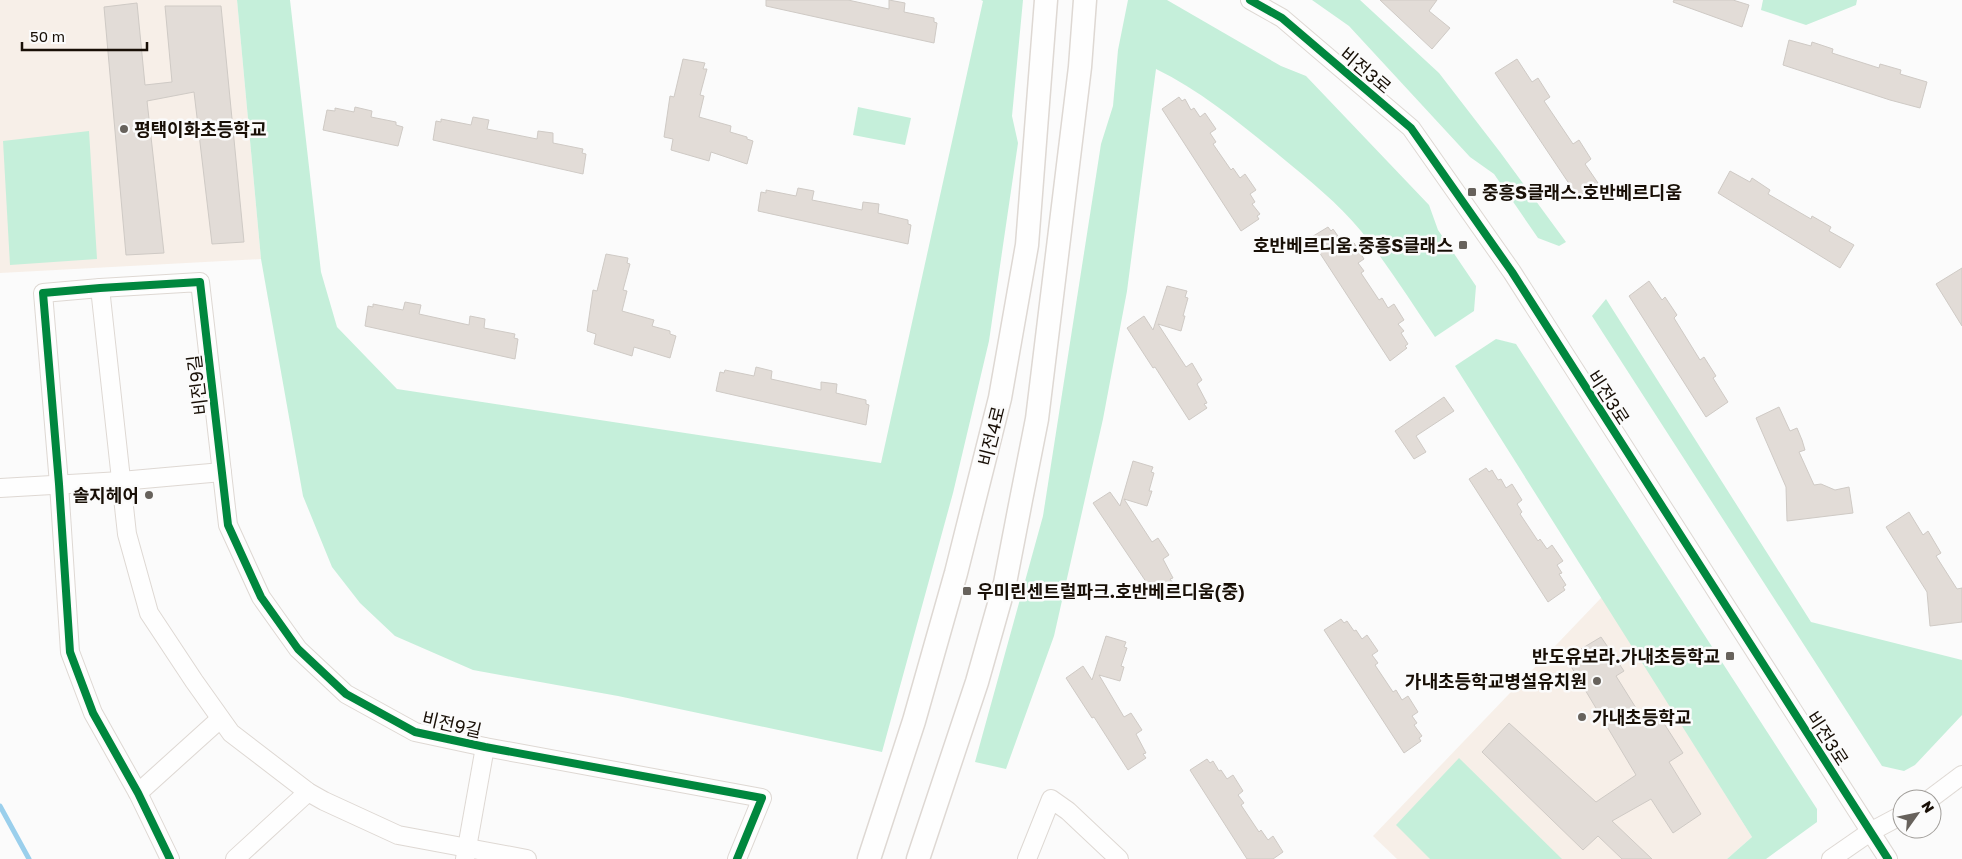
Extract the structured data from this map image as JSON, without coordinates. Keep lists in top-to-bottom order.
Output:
{
  "streets": {
    "main road": ["비전4로"],
    "street": ["비전3로", "비전9길"]
  },
  "places": {
    "other": [
      "평택이화초등학교",
      "솔지헤어",
      "가내초등학교병설유치원",
      "가내초등학교"
    ],
    "transit": [
      "중흥S클래스.호반베르디움",
      "호반베르디움.중흥S클래스",
      "우미린센트럴파크.호반베르디움(중)",
      "반도유보라.가내초등학교"
    ]
  },
  "scale_bar": "50 m",
  "north": "top right"
}
